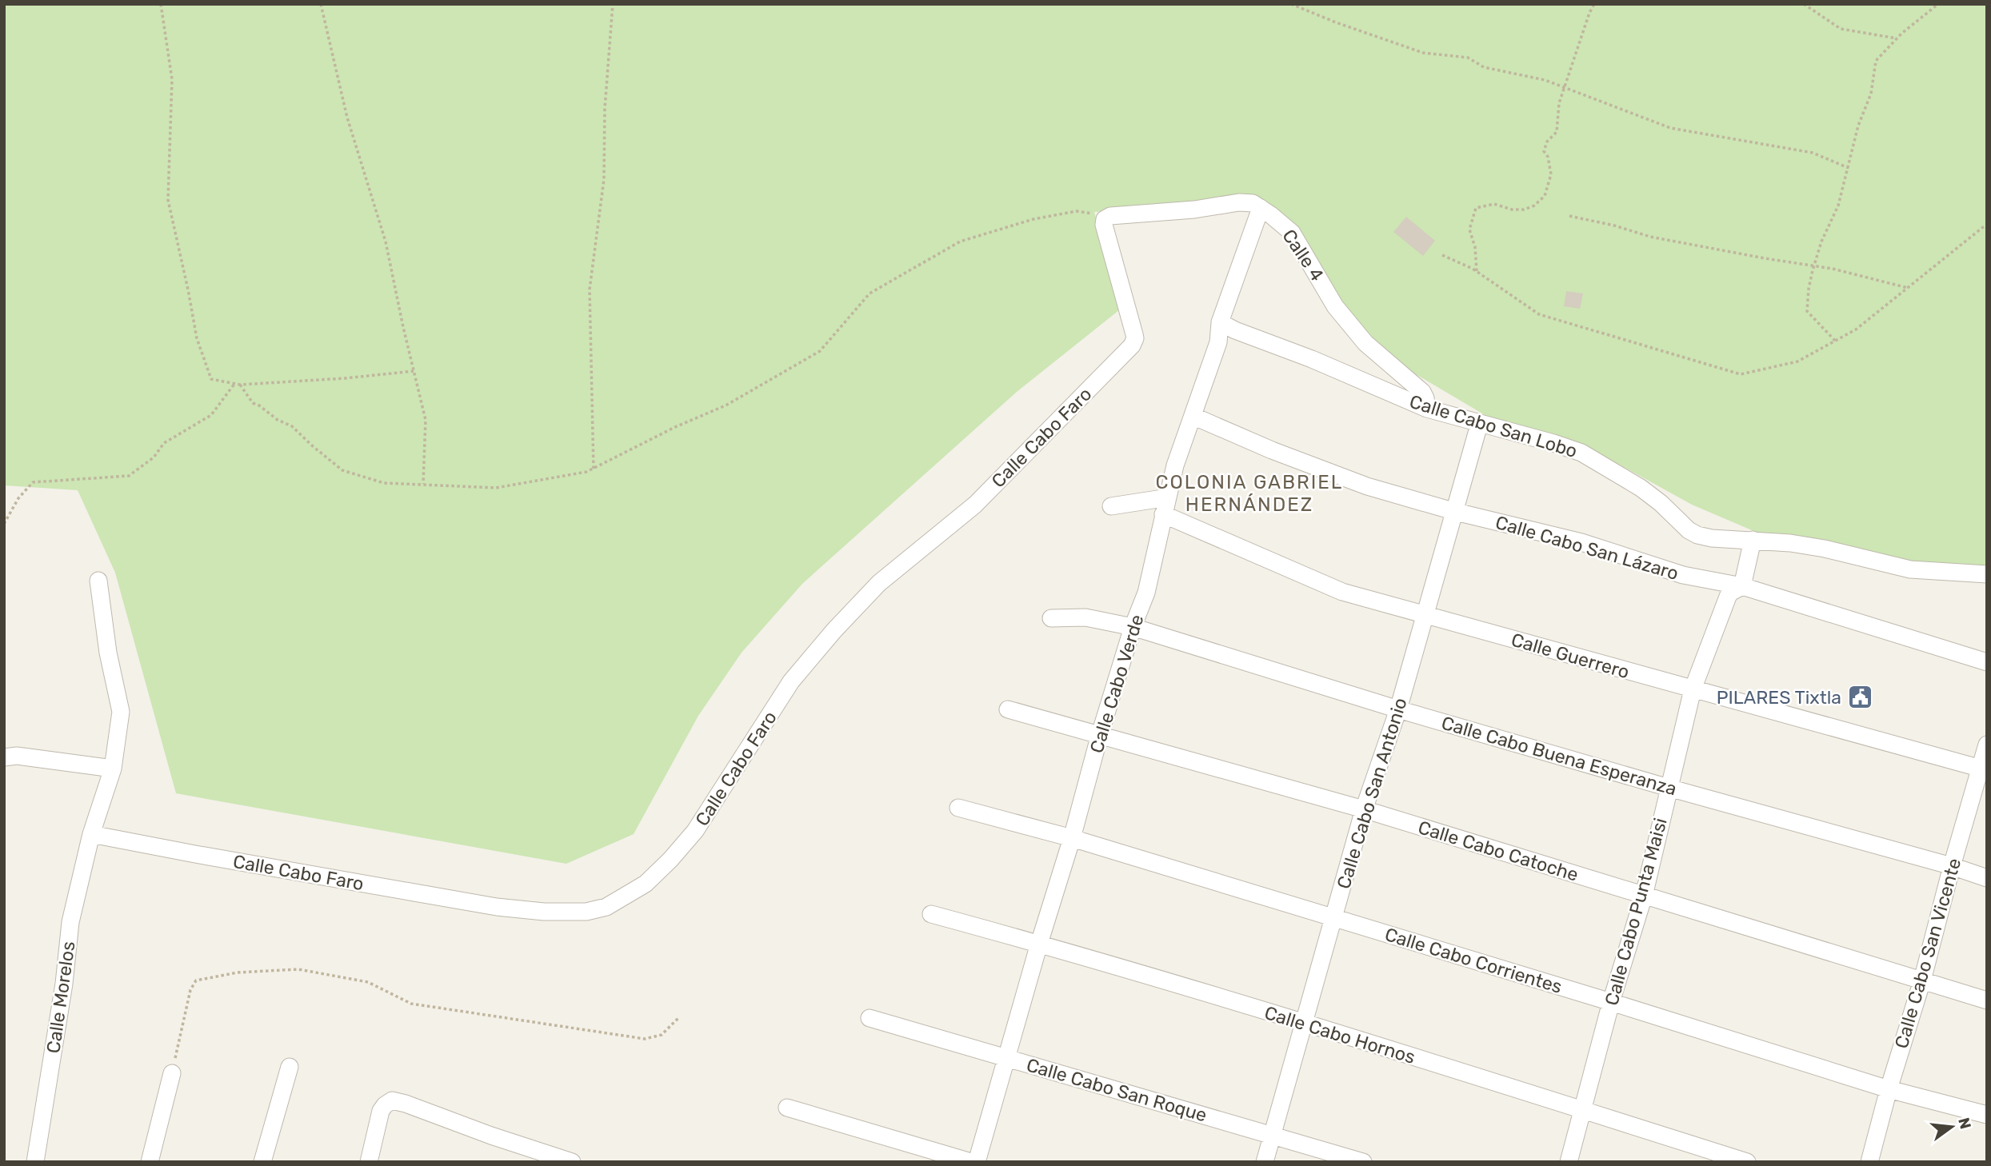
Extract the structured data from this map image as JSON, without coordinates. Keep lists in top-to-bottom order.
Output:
{
  "streets": {
    "street": [
      "Calle 4",
      "Calle Cabo San Lobo",
      "Calle Cabo Faro",
      "Calle Cabo San Lázaro",
      "Calle Guerrero",
      "Calle Cabo Verde",
      "Calle Cabo Buena Esperanza",
      "Calle Cabo San Antonio",
      "Calle Cabo Catoche",
      "Calle Cabo Punta Maisi",
      "Calle Cabo San Vicente",
      "Calle Cabo Corrientes",
      "Calle Morelos",
      "Calle Cabo Hornos",
      "Calle Cabo San Roque"
    ]
  },
  "crossings": [
    ["Calle 4", "Calle Cabo San Lobo"],
    ["Calle 4", "Calle Cabo Faro"],
    ["Calle 4", "Calle Cabo Verde"],
    ["Calle Cabo San Lobo", "Calle Cabo Verde"],
    ["Calle Cabo San Lobo", "Calle Cabo San Antonio"],
    ["Calle Cabo San Lobo", "Calle Cabo Punta Maisi"],
    ["Calle Cabo Faro", "Calle Morelos"],
    ["Calle Cabo San Lázaro", "Calle Cabo Verde"],
    ["Calle Cabo San Lázaro", "Calle Cabo San Antonio"],
    ["Calle Cabo San Lázaro", "Calle Cabo Punta Maisi"],
    ["Calle Guerrero", "Calle Cabo Verde"],
    ["Calle Guerrero", "Calle Cabo San Antonio"],
    ["Calle Guerrero", "Calle Cabo Punta Maisi"],
    ["Calle Guerrero", "Calle Cabo San Vicente"],
    ["Calle Cabo Verde", "Calle Cabo Buena Esperanza"],
    ["Calle Cabo Verde", "Calle Cabo Catoche"],
    ["Calle Cabo Verde", "Calle Cabo Corrientes"],
    ["Calle Cabo Verde", "Calle Cabo Hornos"],
    ["Calle Cabo Verde", "Calle Cabo San Roque"],
    ["Calle Cabo Buena Esperanza", "Calle Cabo San Antonio"],
    ["Calle Cabo Buena Esperanza", "Calle Cabo Punta Maisi"],
    ["Calle Cabo Buena Esperanza", "Calle Cabo San Vicente"],
    ["Calle Cabo San Antonio", "Calle Cabo Catoche"],
    ["Calle Cabo San Antonio", "Calle Cabo Corrientes"],
    ["Calle Cabo San Antonio", "Calle Cabo Hornos"],
    ["Calle Cabo San Antonio", "Calle Cabo San Roque"],
    ["Calle Cabo Catoche", "Calle Cabo Punta Maisi"],
    ["Calle Cabo Catoche", "Calle Cabo San Vicente"],
    ["Calle Cabo Punta Maisi", "Calle Cabo Corrientes"],
    ["Calle Cabo Punta Maisi", "Calle Cabo Hornos"],
    ["Calle Cabo San Vicente", "Calle Cabo Corrientes"]
  ],
  "districts": ["COLONIA GABRIEL HERNÁNDEZ"],
  "places": {
    "public building": ["PILARES Tixtla"]
  },
  "north": "right"
}
